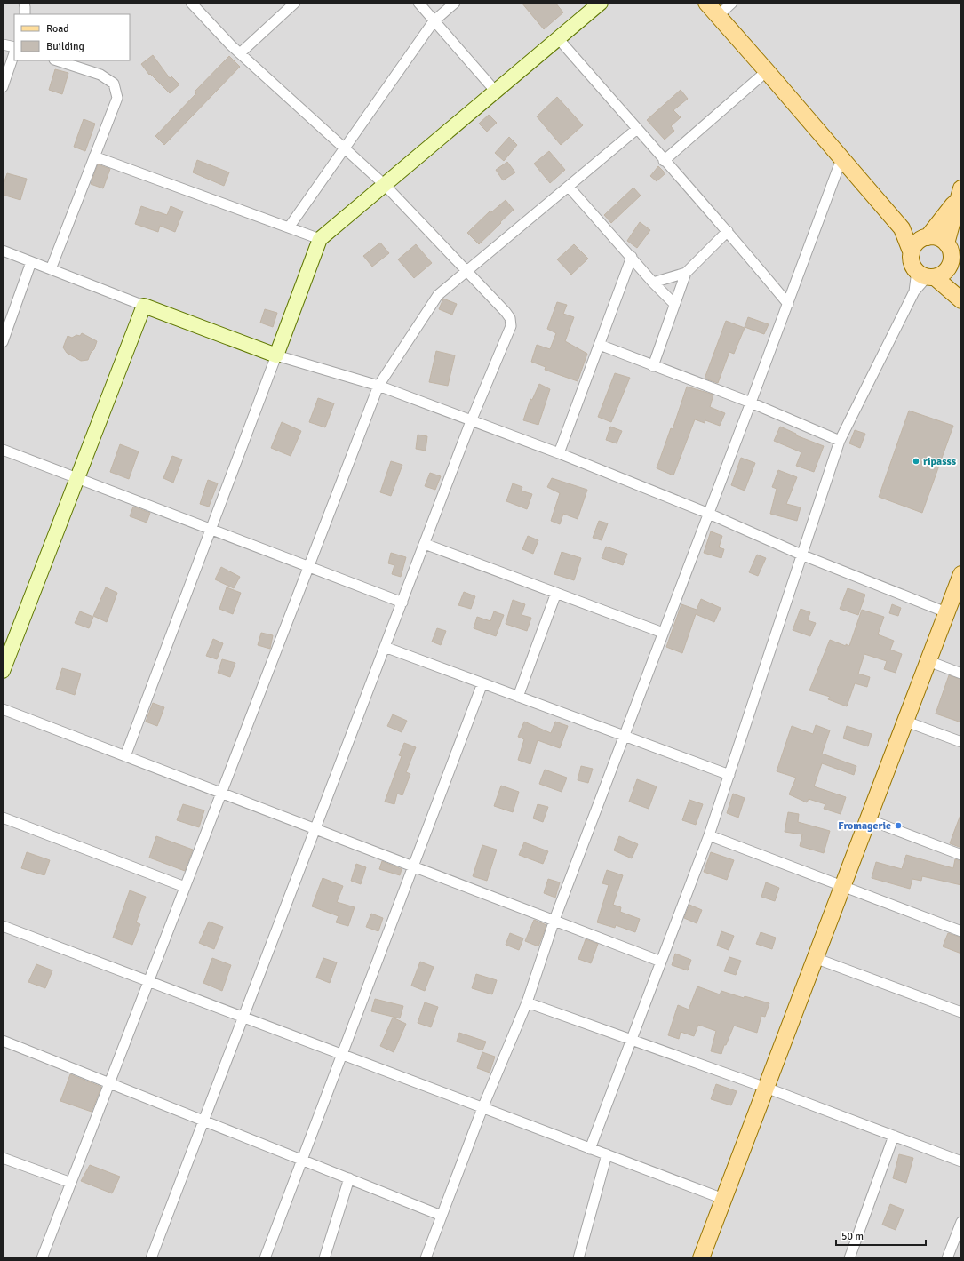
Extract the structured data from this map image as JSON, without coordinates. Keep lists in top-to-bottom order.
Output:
{
  "places": ["ripasss", "Fromagerie"],
  "legend": ["Road", "Building"],
  "scale_bar": "50 m"
}
